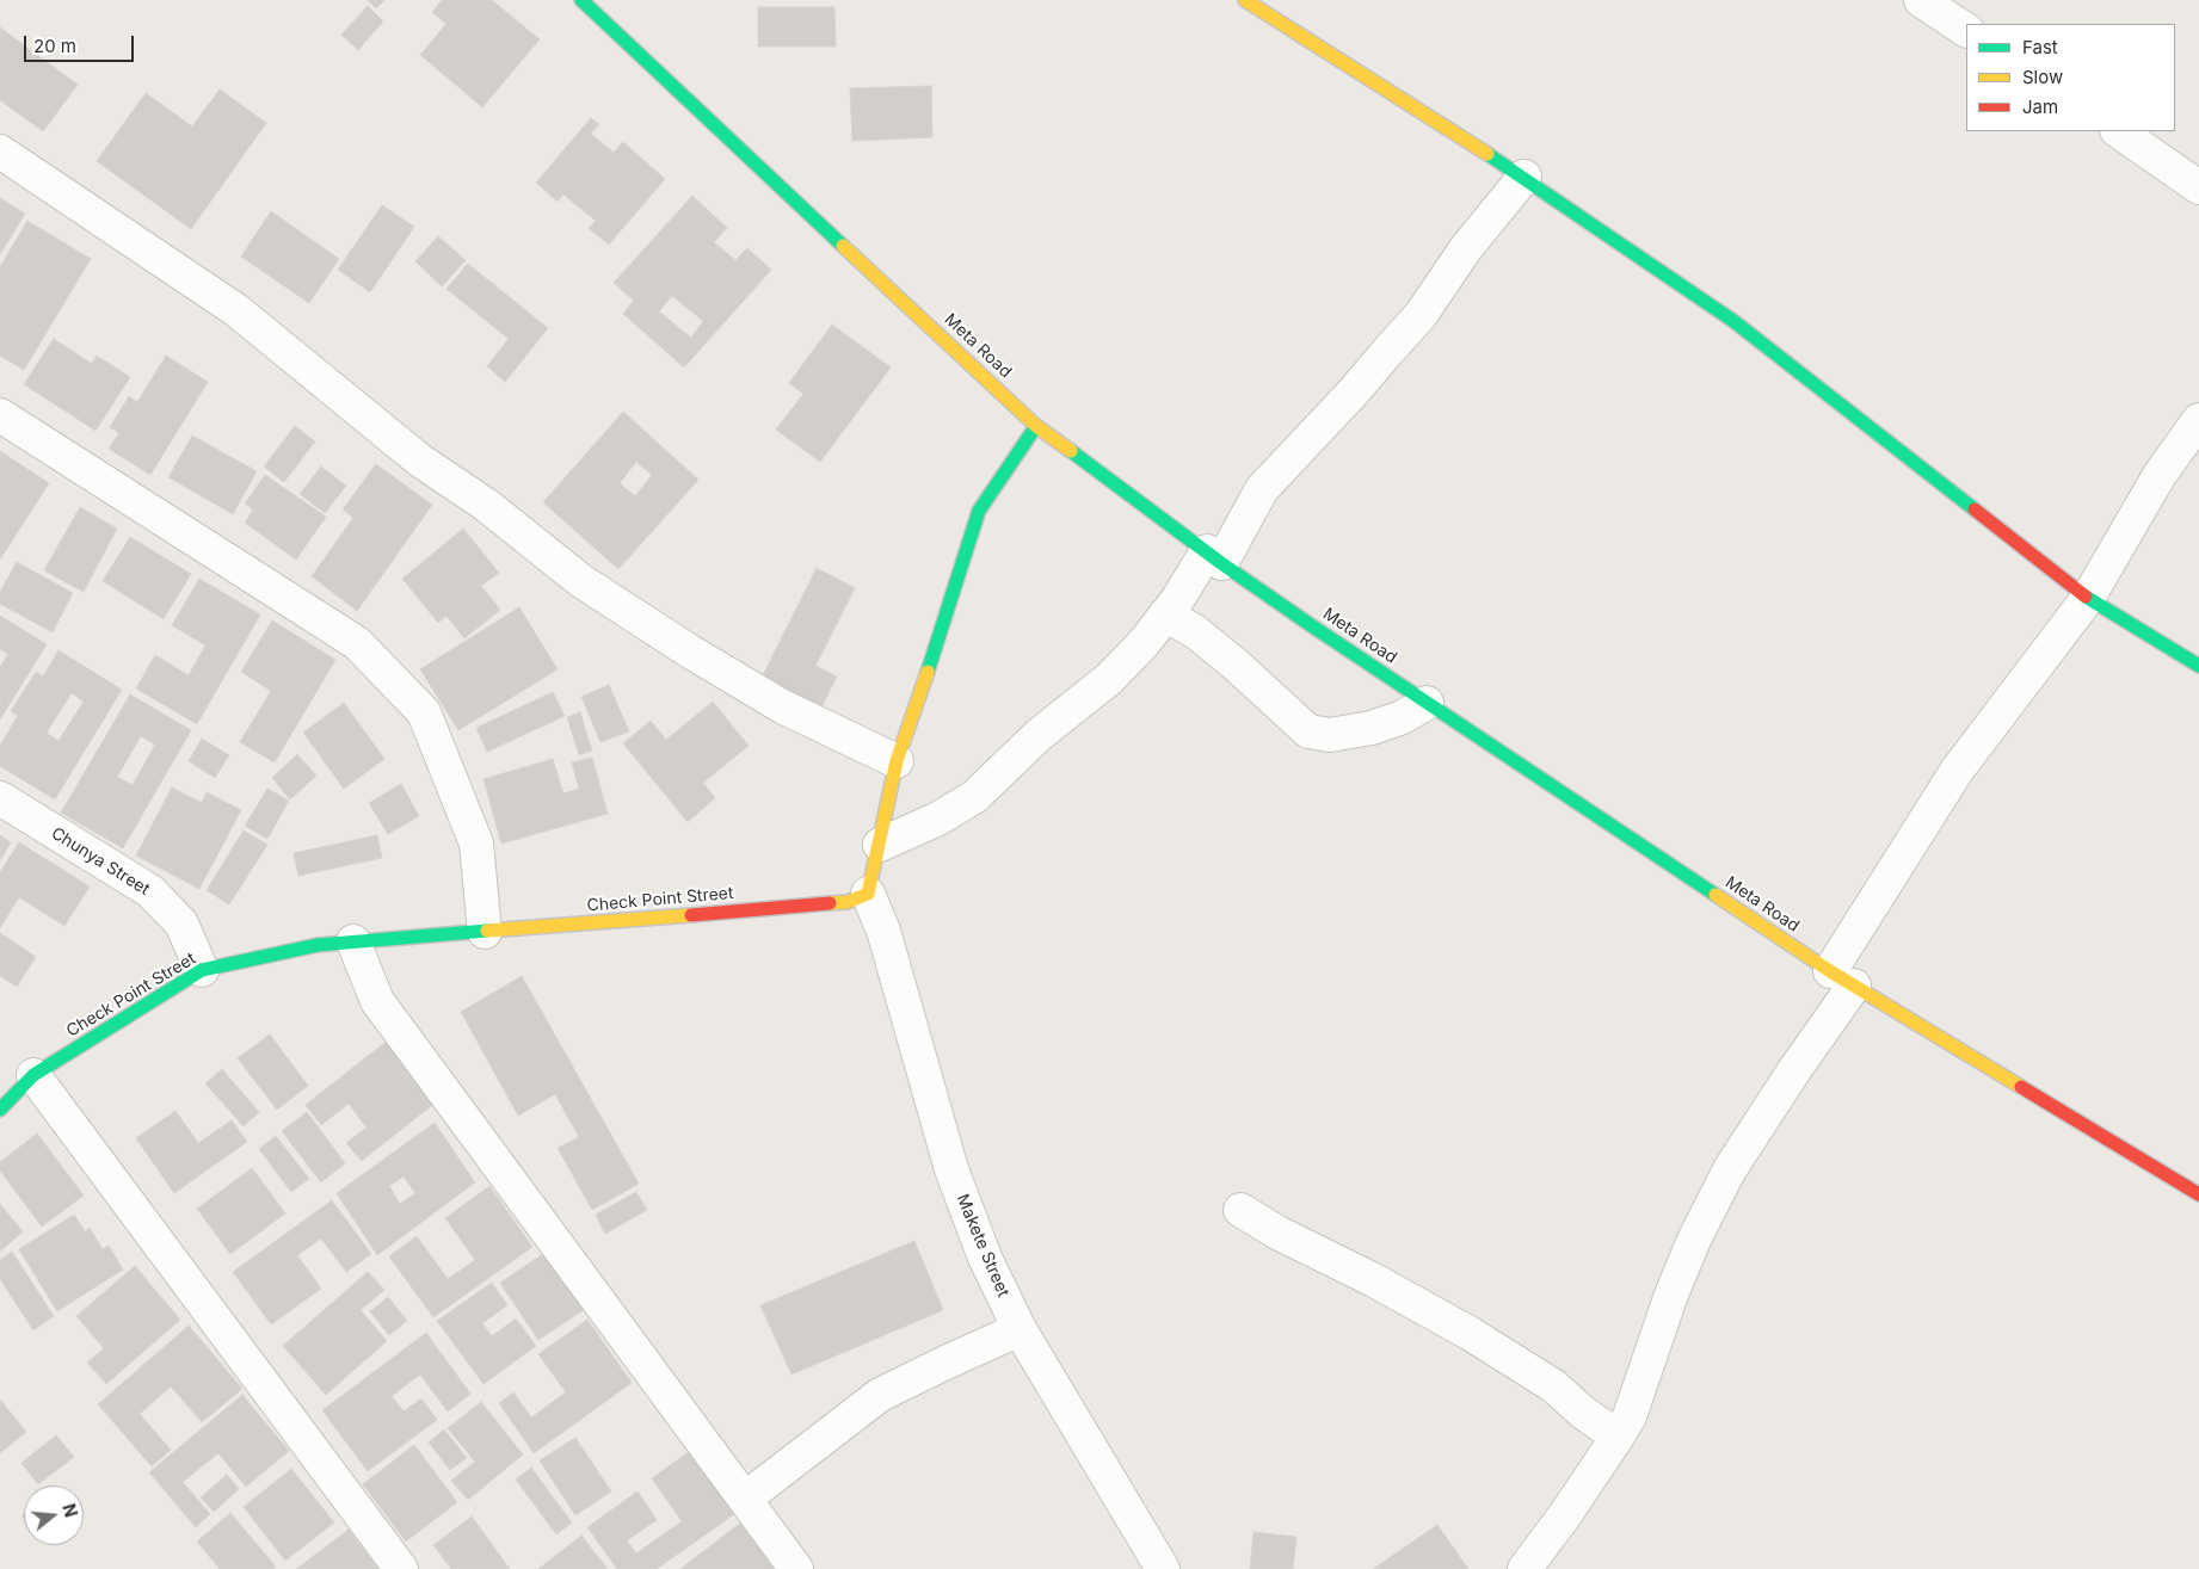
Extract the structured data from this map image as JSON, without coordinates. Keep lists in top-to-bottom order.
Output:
{
  "streets": {
    "street": [
      "Meta Road",
      "Chunya Street",
      "Check Point Street",
      "Makete Street"
    ]
  },
  "crossings": [
    ["Chunya Street", "Check Point Street"],
    ["Check Point Street", "Makete Street"]
  ],
  "legend": ["Fast", "Slow", "Jam"],
  "scale_bar": "20 m",
  "north": "right"
}
